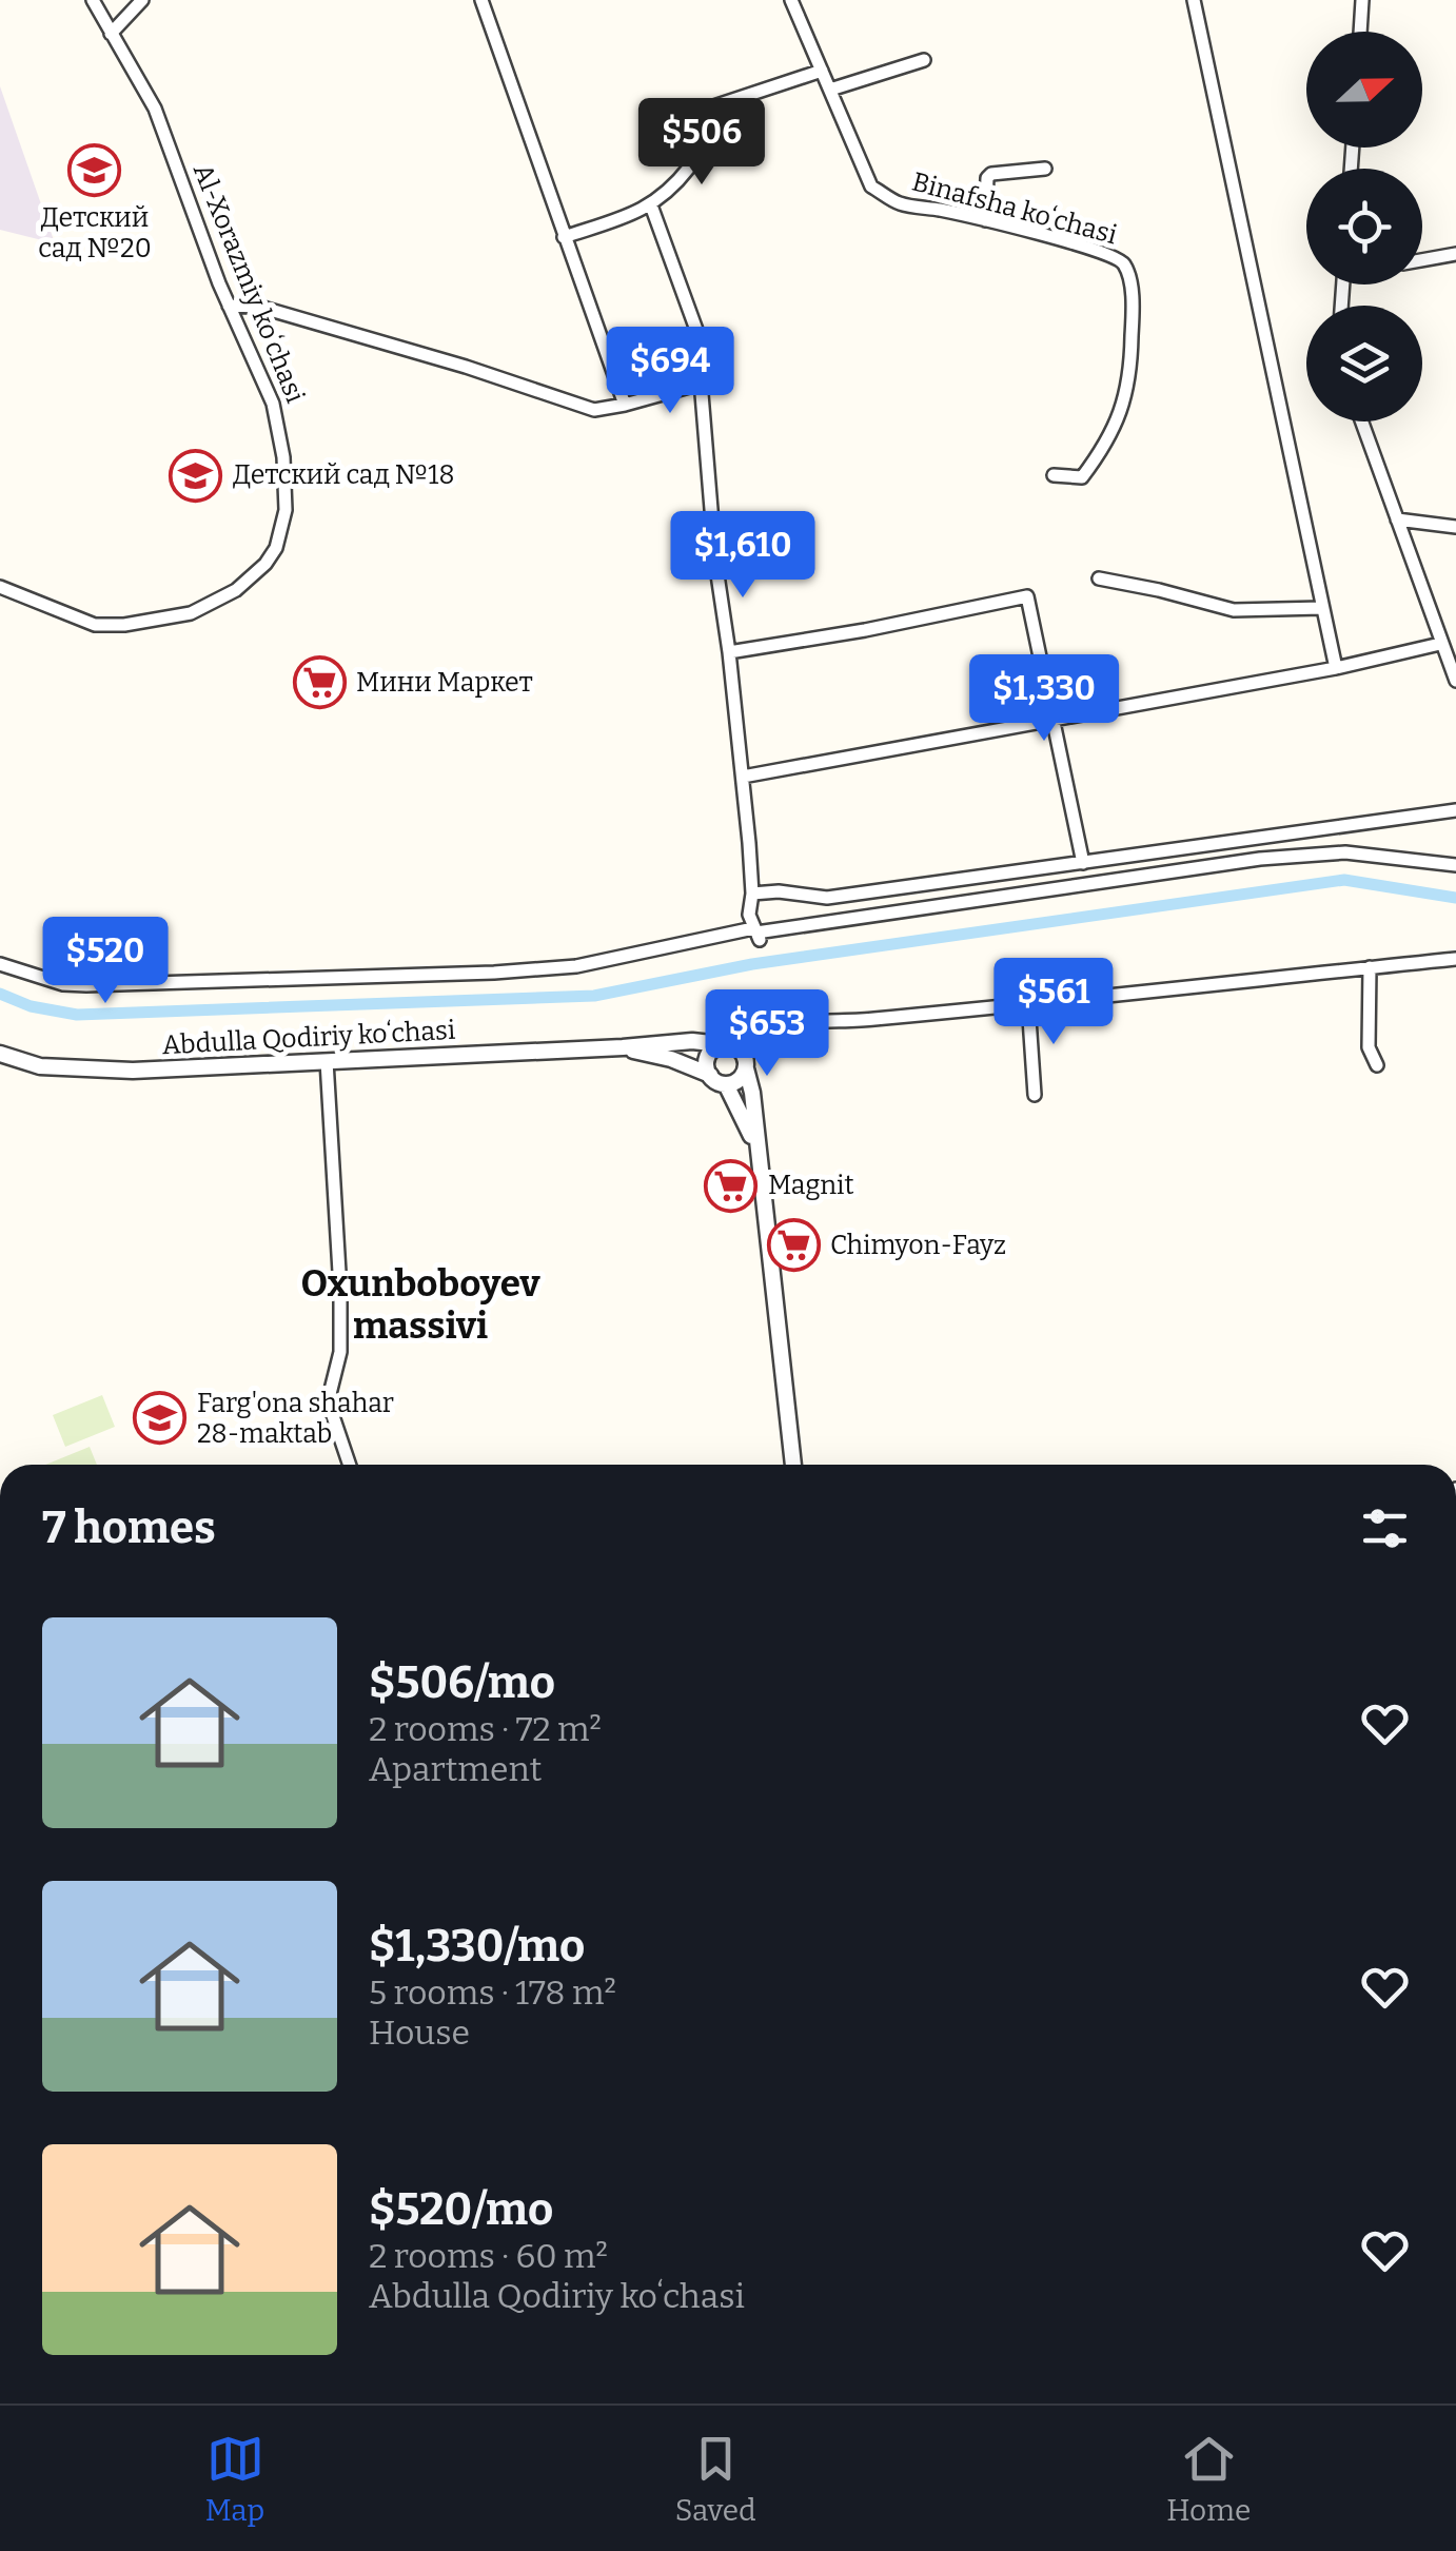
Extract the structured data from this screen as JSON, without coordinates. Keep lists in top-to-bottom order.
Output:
{
  "streets": {
    "street": ["Binafsha koʻchasi", "Al-Xorazmiy koʻchasi", "Abdulla Qodiriy koʻchasi"]
  },
  "districts": ["Oxunboboyev massivi"],
  "places": {
    "school or university": ["Детский сад №20", "Детский сад №18", "Farg'ona shahar 28-maktab"],
    "supermarket": ["Мини Маркет", "Magnit", "Chimyon-Fayz"]
  },
  "north": "right",
  "page": {
    "price": [
      "$506",
      "$694",
      "$1,610",
      "$1,330",
      "$520",
      "$561",
      "$653"
    ],
    "heading": "7 homes",
    "list": [
      {
        "name": "$506/mo",
        "note": "2 rooms · 72 m² · Apartment"
      },
      {
        "name": "$1,330/mo",
        "note": "5 rooms · 178 m² · House"
      },
      {
        "name": "$520/mo",
        "note": "2 rooms · 60 m² · Abdulla Qodiriy koʻchasi"
      }
    ],
    "tabs": ["Map", "Saved", "Home"]
  }
}
